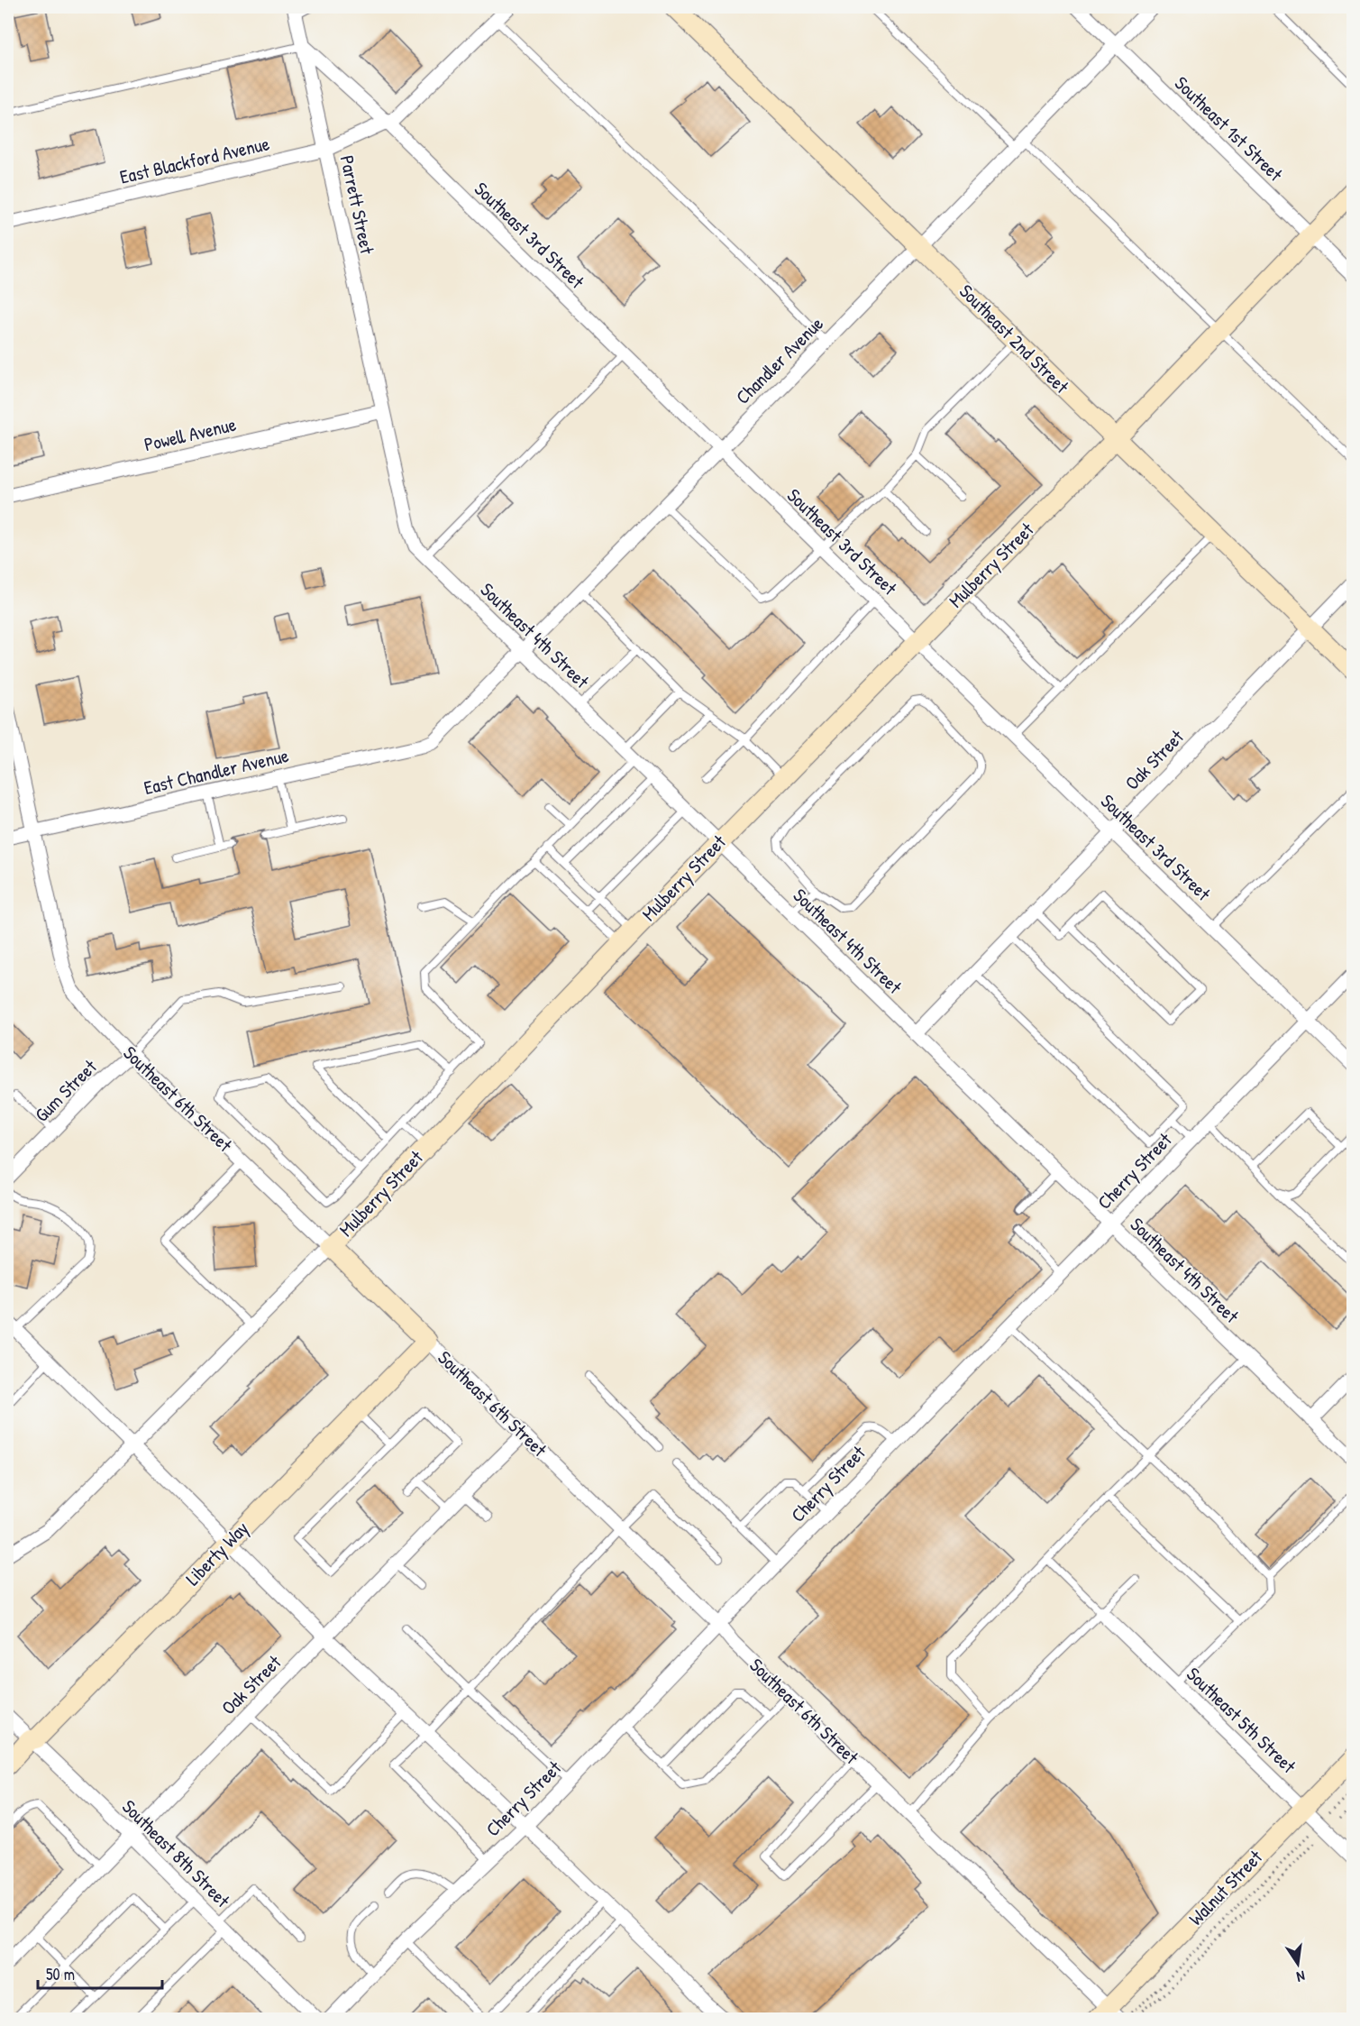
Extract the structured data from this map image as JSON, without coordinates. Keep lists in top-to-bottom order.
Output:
{
  "streets": {
    "street": [
      "Southeast 1st Street",
      "East Blackford Avenue",
      "Parrett Street",
      "Southeast 3rd Street",
      "Southeast 2nd Street",
      "Chandler Avenue",
      "Powell Avenue",
      "Mulberry Street",
      "Southeast 4th Street",
      "Oak Street",
      "East Chandler Avenue",
      "Gum Street",
      "Southeast 6th Street",
      "Cherry Street",
      "Liberty Way",
      "Southeast 5th Street",
      "Southeast 8th Street",
      "Walnut Street"
    ]
  },
  "crossings": [
    ["Southeast 1st Street", "Chandler Avenue"],
    ["Southeast 1st Street", "Mulberry Street"],
    ["East Blackford Avenue", "Parrett Street"],
    ["East Blackford Avenue", "Southeast 3rd Street"],
    ["Parrett Street", "Southeast 3rd Street"],
    ["Parrett Street", "Powell Avenue"],
    ["Parrett Street", "Southeast 4th Street"],
    ["Southeast 3rd Street", "Chandler Avenue"],
    ["Southeast 3rd Street", "Mulberry Street"],
    ["Southeast 3rd Street", "Oak Street"],
    ["Southeast 3rd Street", "Cherry Street"],
    ["Southeast 2nd Street", "Chandler Avenue"],
    ["Southeast 2nd Street", "Mulberry Street"],
    ["Southeast 2nd Street", "Oak Street"],
    ["Chandler Avenue", "Southeast 4th Street"],
    ["Chandler Avenue", "East Chandler Avenue"],
    ["Powell Avenue", "Southeast 4th Street"],
    ["Mulberry Street", "Southeast 4th Street"],
    ["Mulberry Street", "Southeast 6th Street"],
    ["Southeast 4th Street", "Oak Street"],
    ["Southeast 4th Street", "Cherry Street"],
    ["Oak Street", "Southeast 6th Street"],
    ["Oak Street", "Southeast 8th Street"],
    ["East Chandler Avenue", "Southeast 6th Street"],
    ["Gum Street", "Southeast 6th Street"],
    ["Southeast 6th Street", "Cherry Street"],
    ["Southeast 6th Street", "Liberty Way"],
    ["Southeast 6th Street", "Walnut Street"],
    ["Liberty Way", "Southeast 8th Street"],
    ["Southeast 5th Street", "Walnut Street"]
  ],
  "scale_bar": "50 m",
  "north": "bottom"
}
